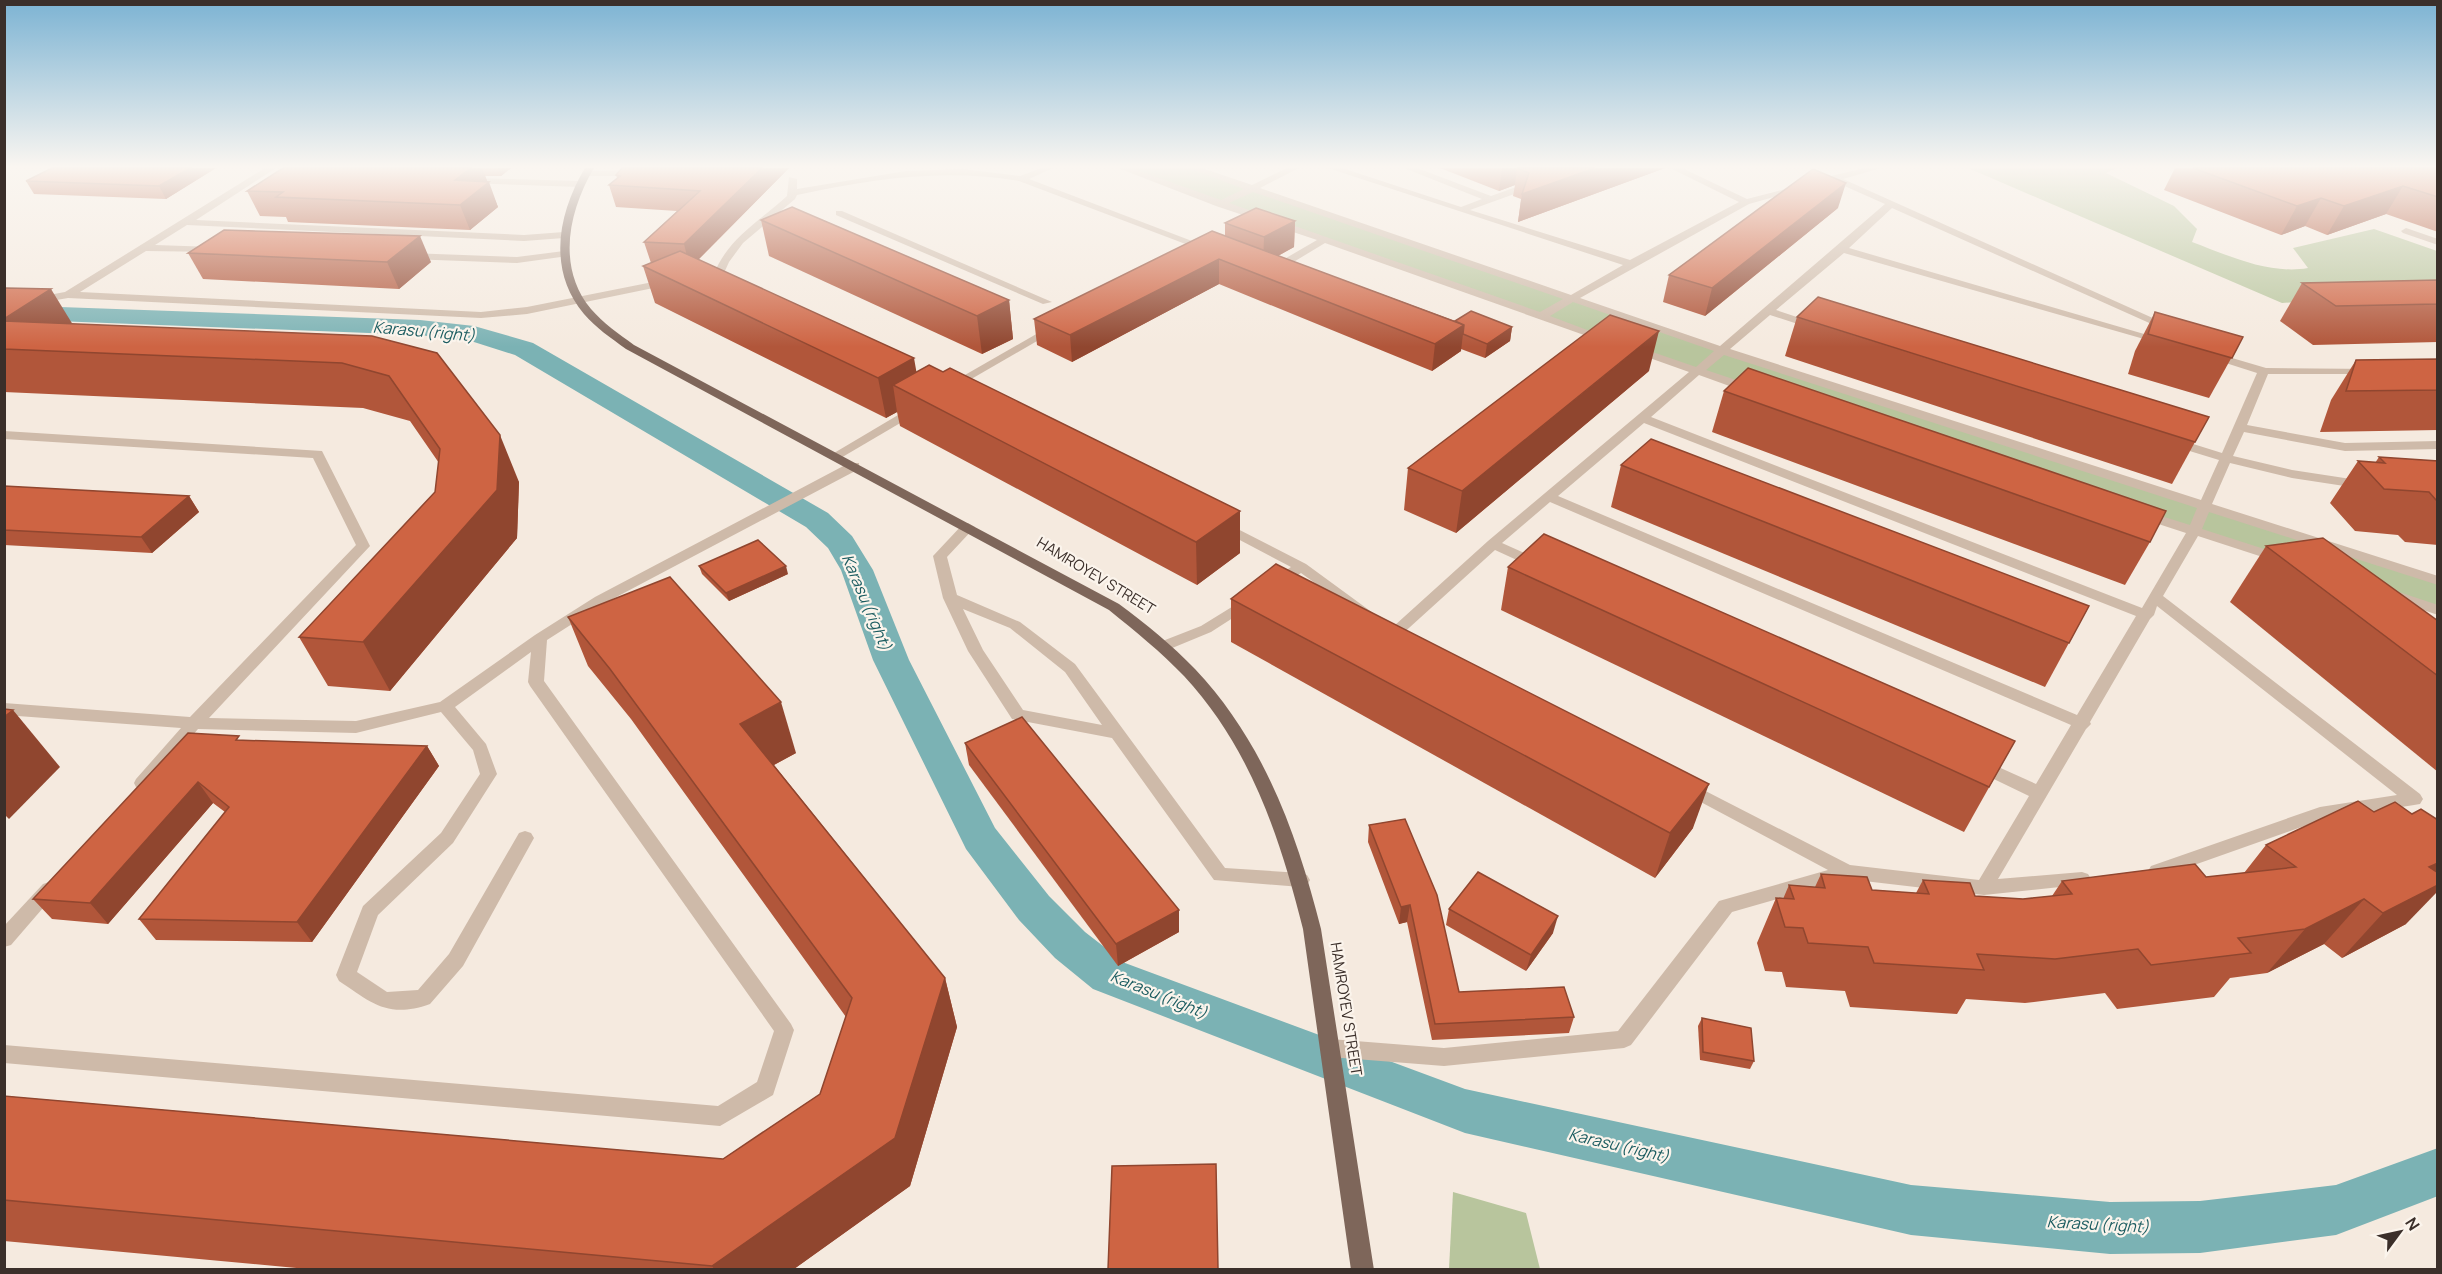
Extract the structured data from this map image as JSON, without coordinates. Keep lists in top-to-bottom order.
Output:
{
  "streets": {
    "main road": ["HAMROYEV STREET"]
  },
  "water": ["Karasu (right)"],
  "north": "top right"
}
